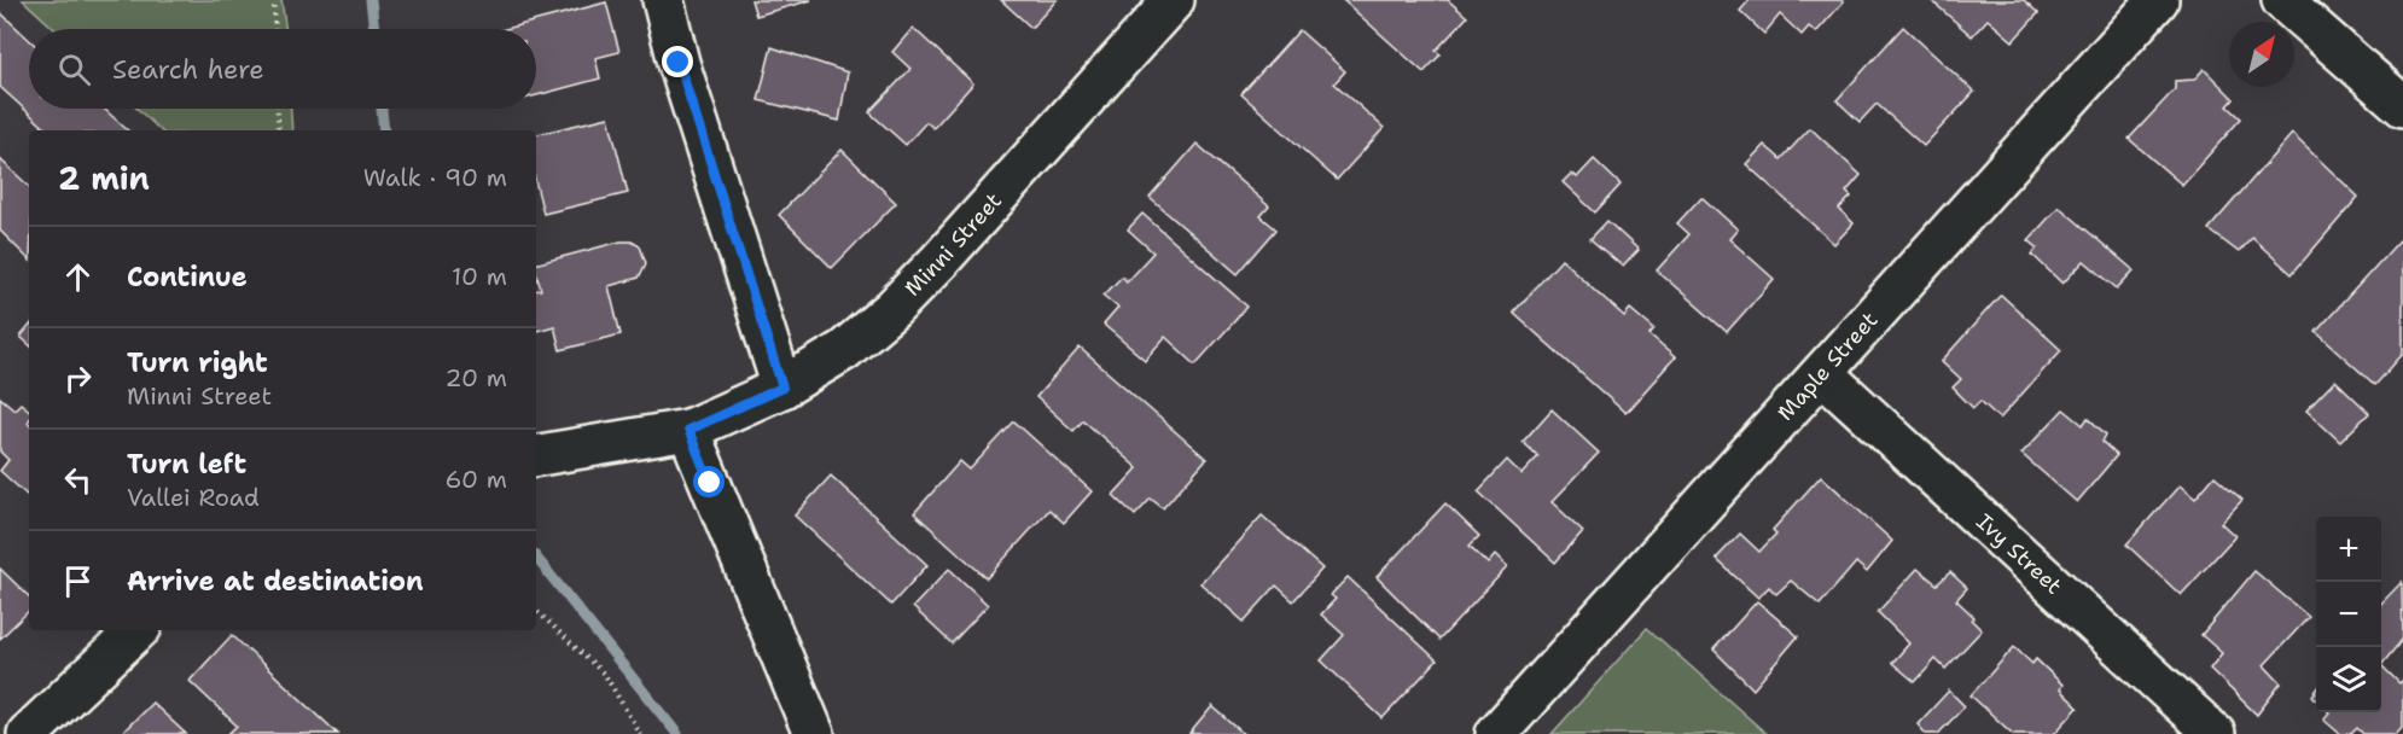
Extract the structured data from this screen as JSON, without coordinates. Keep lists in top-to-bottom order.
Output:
{
  "streets": {
    "street": ["Minni Street", "Maple Street", "Ivy Street"]
  },
  "crossings": [
    ["Maple Street", "Ivy Street"]
  ],
  "north": "top right",
  "page": {
    "search": "Search here",
    "heading": ["2 min", "Walk · 90 m"],
    "list": [
      ["Continue", "10 m"],
      ["Turn right", "Minni Street", "20 m"],
      ["Turn left", "Vallei Road", "60 m"],
      "Arrive at destination"
    ],
    "map_buttons": ["+", "−"]
  }
}
